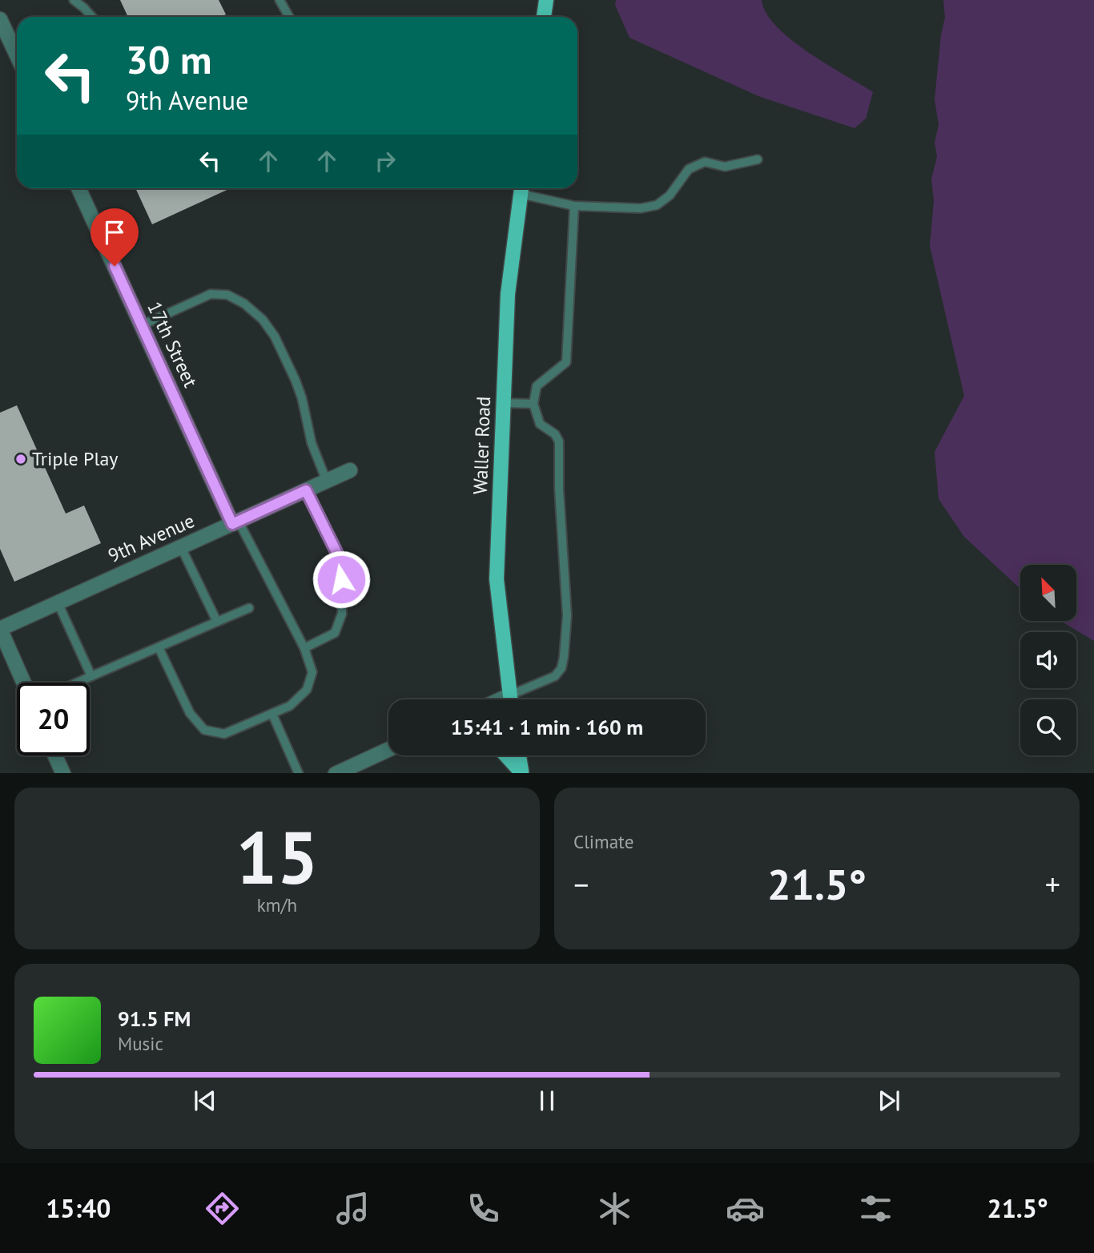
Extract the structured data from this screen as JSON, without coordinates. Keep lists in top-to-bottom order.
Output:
{
  "streets": {
    "main road": ["Waller Road"],
    "street": ["17th Street", "9th Avenue"]
  },
  "crossings": [
    ["17th Street", "9th Avenue"]
  ],
  "places": ["Triple Play"],
  "north": "top left",
  "page": {
    "turn": ["30 m", "9th Avenue"],
    "limit": "20",
    "trip": "15:41 · 1 min · 160 m",
    "tile": [
      ["15", "km/h"],
      "Climate"
    ],
    "heat": ["−", "21.5°", "+"],
    "song": ["91.5 FM", "Music"],
    "tabs": ["15:40", "21.5°"]
  }
}
